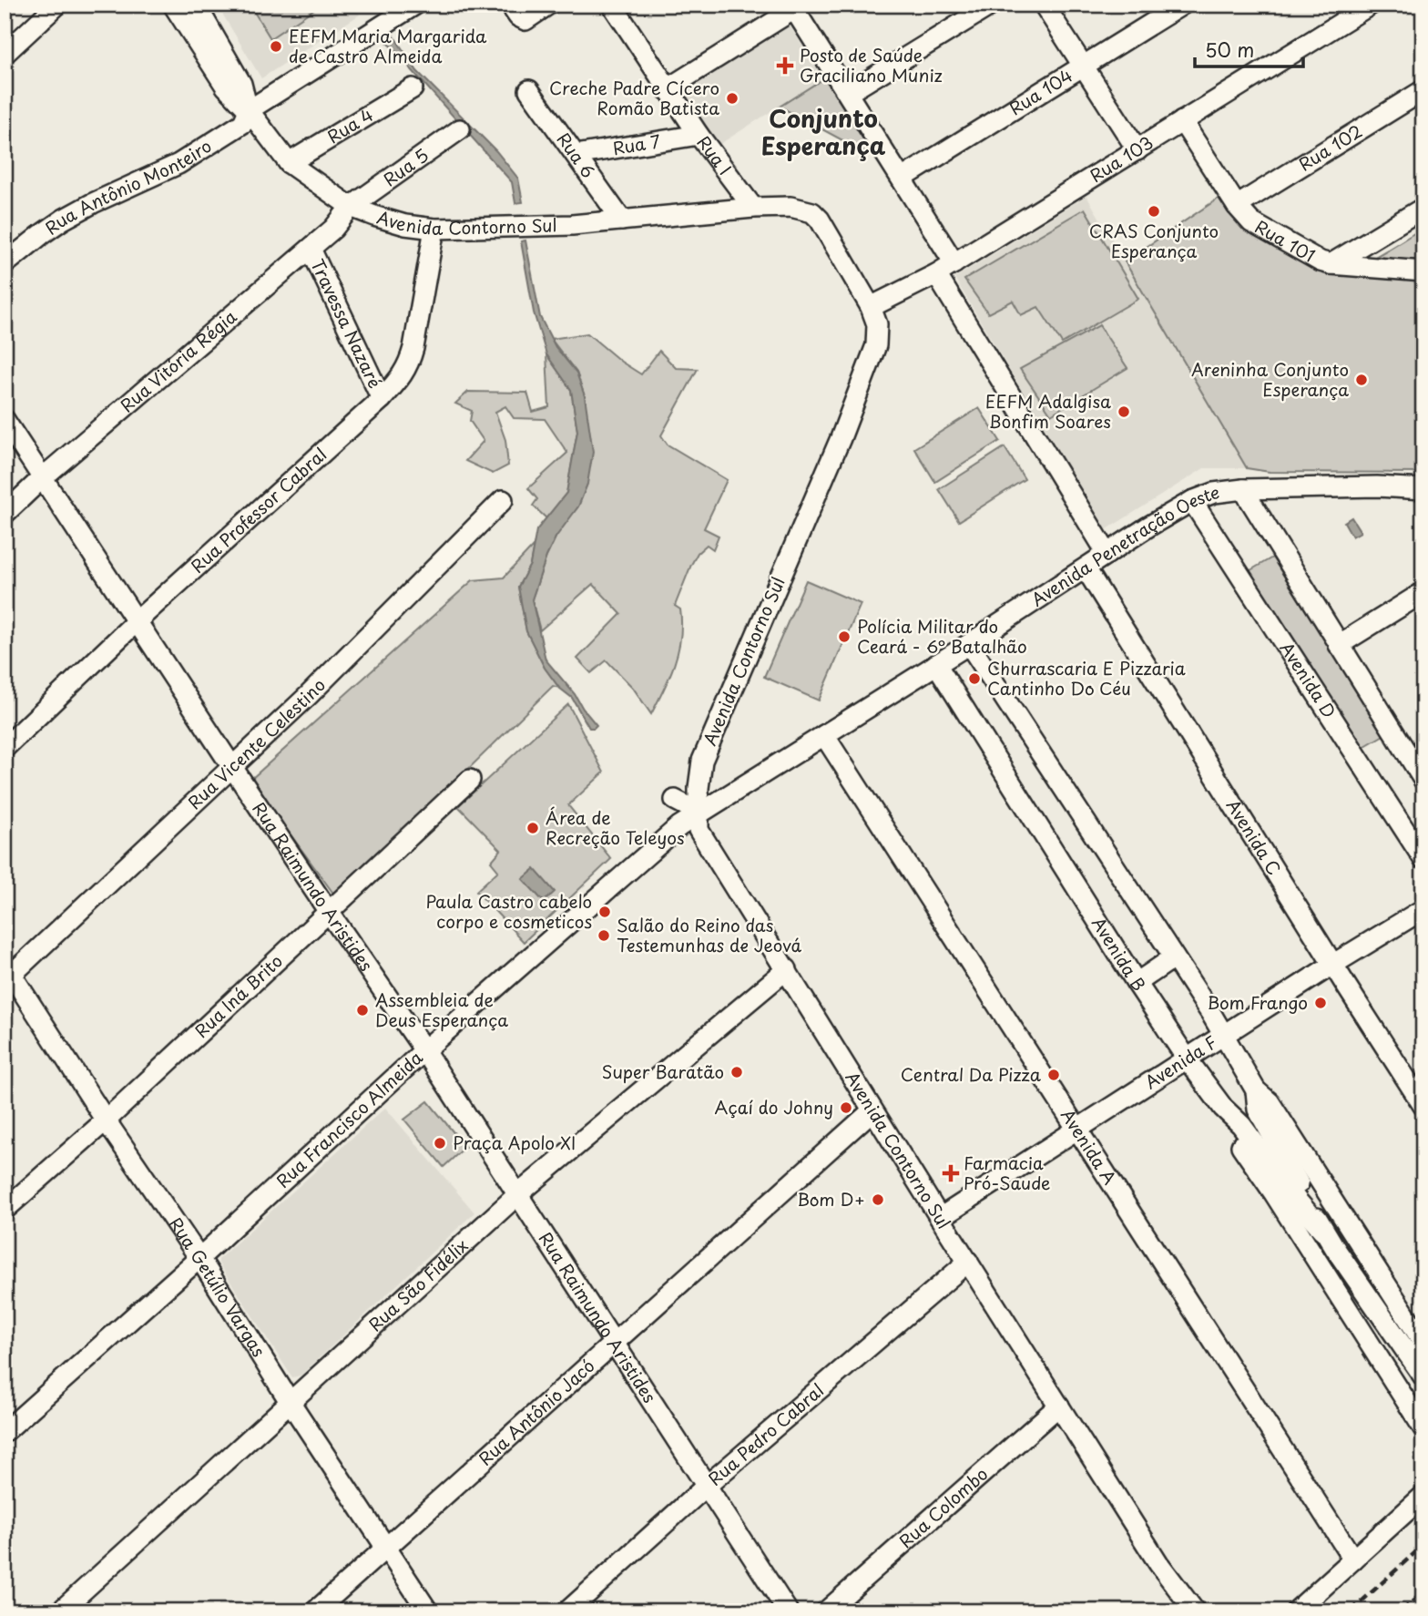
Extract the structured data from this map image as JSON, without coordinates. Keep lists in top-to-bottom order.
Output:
{
  "streets": {
    "street": [
      "Rua 104",
      "Rua 4",
      "Rua 7",
      "Rua 102",
      "Rua 6",
      "Rua I",
      "Rua 103",
      "Rua 5",
      "Rua Antônio Monteiro",
      "Avenida Contorno Sul",
      "Rua 101",
      "Travessa Nazaré",
      "Rua Vitória Régia",
      "Rua Professor Cabral",
      "Avenida Penetração Oeste",
      "Avenida D",
      "Rua Vicente Celestino",
      "Avenida C",
      "Rua Raimundo Aristides",
      "Avenida B",
      "Rua Iná Brito",
      "Avenida F",
      "Rua Francisco Almeida",
      "Avenida A",
      "Rua São Fidélix",
      "Rua Getúlio Vargas",
      "Rua Antônio Jacó",
      "Rua Pedro Cabral",
      "Rua Colombo"
    ]
  },
  "crossings": [
    ["Rua 4", "Avenida Contorno Sul"],
    ["Rua 7", "Rua 6"],
    ["Rua 7", "Rua I"],
    ["Rua 102", "Rua 101"],
    ["Rua 6", "Avenida Contorno Sul"],
    ["Rua I", "Avenida Contorno Sul"],
    ["Rua 103", "Avenida Contorno Sul"],
    ["Rua 103", "Rua 101"],
    ["Rua 5", "Avenida Contorno Sul"],
    ["Rua 5", "Rua Vitória Régia"],
    ["Rua Antônio Monteiro", "Avenida Contorno Sul"],
    ["Avenida Contorno Sul", "Rua Vitória Régia"],
    ["Avenida Contorno Sul", "Rua Professor Cabral"],
    ["Avenida Contorno Sul", "Avenida Penetração Oeste"],
    ["Avenida Contorno Sul", "Avenida F"],
    ["Avenida Contorno Sul", "Rua Francisco Almeida"],
    ["Avenida Contorno Sul", "Rua São Fidélix"],
    ["Avenida Contorno Sul", "Rua Antônio Jacó"],
    ["Avenida Contorno Sul", "Rua Pedro Cabral"],
    ["Avenida Contorno Sul", "Rua Colombo"],
    ["Travessa Nazaré", "Rua Vitória Régia"],
    ["Travessa Nazaré", "Rua Professor Cabral"],
    ["Rua Vitória Régia", "Rua Raimundo Aristides"],
    ["Rua Professor Cabral", "Rua Raimundo Aristides"],
    ["Avenida Penetração Oeste", "Avenida D"],
    ["Avenida Penetração Oeste", "Avenida C"],
    ["Avenida Penetração Oeste", "Avenida B"],
    ["Avenida Penetração Oeste", "Rua Francisco Almeida"],
    ["Avenida Penetração Oeste", "Avenida A"],
    ["Rua Vicente Celestino", "Rua Raimundo Aristides"],
    ["Rua Vicente Celestino", "Rua Getúlio Vargas"],
    ["Avenida C", "Avenida F"],
    ["Rua Raimundo Aristides", "Rua Iná Brito"],
    ["Rua Raimundo Aristides", "Rua Francisco Almeida"],
    ["Rua Raimundo Aristides", "Rua São Fidélix"],
    ["Rua Raimundo Aristides", "Rua Antônio Jacó"],
    ["Rua Raimundo Aristides", "Rua Pedro Cabral"],
    ["Avenida B", "Avenida F"],
    ["Rua Iná Brito", "Rua Getúlio Vargas"],
    ["Avenida F", "Avenida A"],
    ["Rua Francisco Almeida", "Rua Getúlio Vargas"],
    ["Rua São Fidélix", "Rua Getúlio Vargas"],
    ["Rua Getúlio Vargas", "Rua Antônio Jacó"]
  ],
  "districts": ["Conjunto Esperança"],
  "places": {
    "other": [
      "EEFM Maria Margarida de Castro Almeida",
      "Creche Padre Cícero Romão Batista",
      "CRAS Conjunto Esperança",
      "Areninha Conjunto Esperança",
      "EEFM Adalgisa Bonfim Soares",
      "Polícia Militar do Ceará - 6° Batalhão",
      "Churrascaria E Pizzaria Cantinho Do Céu",
      "Área de Recreção Teleyos",
      "Paula Castro cabelo corpo e cosmeticos",
      "Salão do Reino das Testemunhas de Jeová",
      "Bom Frango",
      "Assembleia de Deus Esperança",
      "Super Baratão",
      "Central Da Pizza",
      "Açaí do Johny",
      "Praça Apolo XI",
      "Bom D+"
    ],
    "health": ["Posto de Saúde Graciliano Muniz", "Farmacia Pró-Saude"]
  },
  "scale_bar": "50 m"
}
